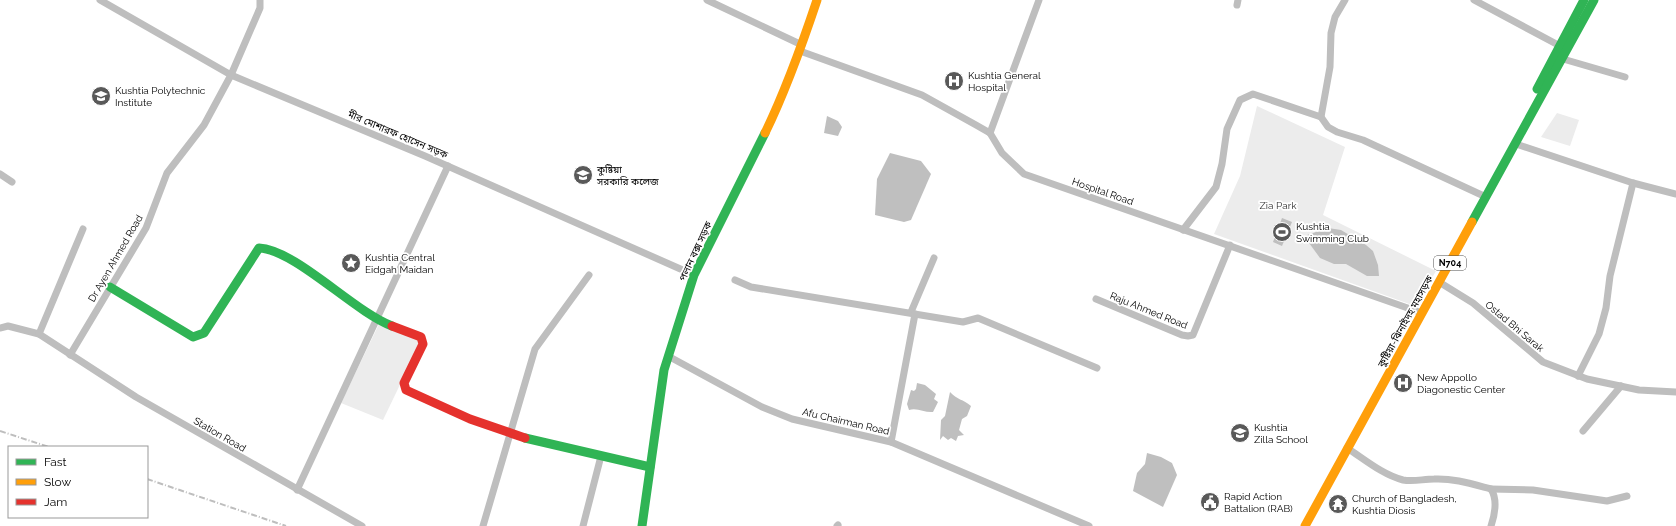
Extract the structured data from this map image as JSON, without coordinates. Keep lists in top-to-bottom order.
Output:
{
  "streets": {
    "main road": ["পলান বক্স সড়ক", "N704", "কুষ্টিয়া-ঝিনাইদহ মহাসড়ক"],
    "street": [
      "মীর মোশারফ হোসেন সড়ক",
      "Hospital Road",
      "Dr Ayen Ahmed Road",
      "Raju Ahmed Road",
      "Ostad Bhi Sarak",
      "Afu Chairman Road",
      "Station Road"
    ]
  },
  "crossings": [
    ["মীর মোশারফ হোসেন সড়ক", "পলান বক্স সড়ক"],
    ["মীর মোশারফ হোসেন সড়ক", "Dr Ayen Ahmed Road"],
    ["Hospital Road", "পলান বক্স সড়ক"],
    ["Hospital Road", "Raju Ahmed Road"],
    ["Hospital Road", "কুষ্টিয়া-ঝিনাইদহ মহাসড়ক"],
    ["পলান বক্স সড়ক", "Afu Chairman Road"],
    ["Dr Ayen Ahmed Road", "Station Road"],
    ["কুষ্টিয়া-ঝিনাইদহ মহাসড়ক", "Ostad Bhi Sarak"]
  ],
  "parks": ["Zia Park"],
  "places": {
    "hospital": ["Kushtia General Hospital", "New Appollo Diagonestic Center"],
    "school or university": ["Kushtia Polytechnic Institute", "কুষ্টিয়া সরকারি কলেজ", "Kushtia Zilla School"],
    "sports": ["Kushtia Swimming Club"],
    "place": ["Kushtia Central Eidgah Maidan"],
    "public building": ["Rapid Action Battalion (RAB)"],
    "temple": ["Church of Bangladesh, Kushtia Diosis"]
  },
  "legend": ["Fast", "Slow", "Jam"]
}
